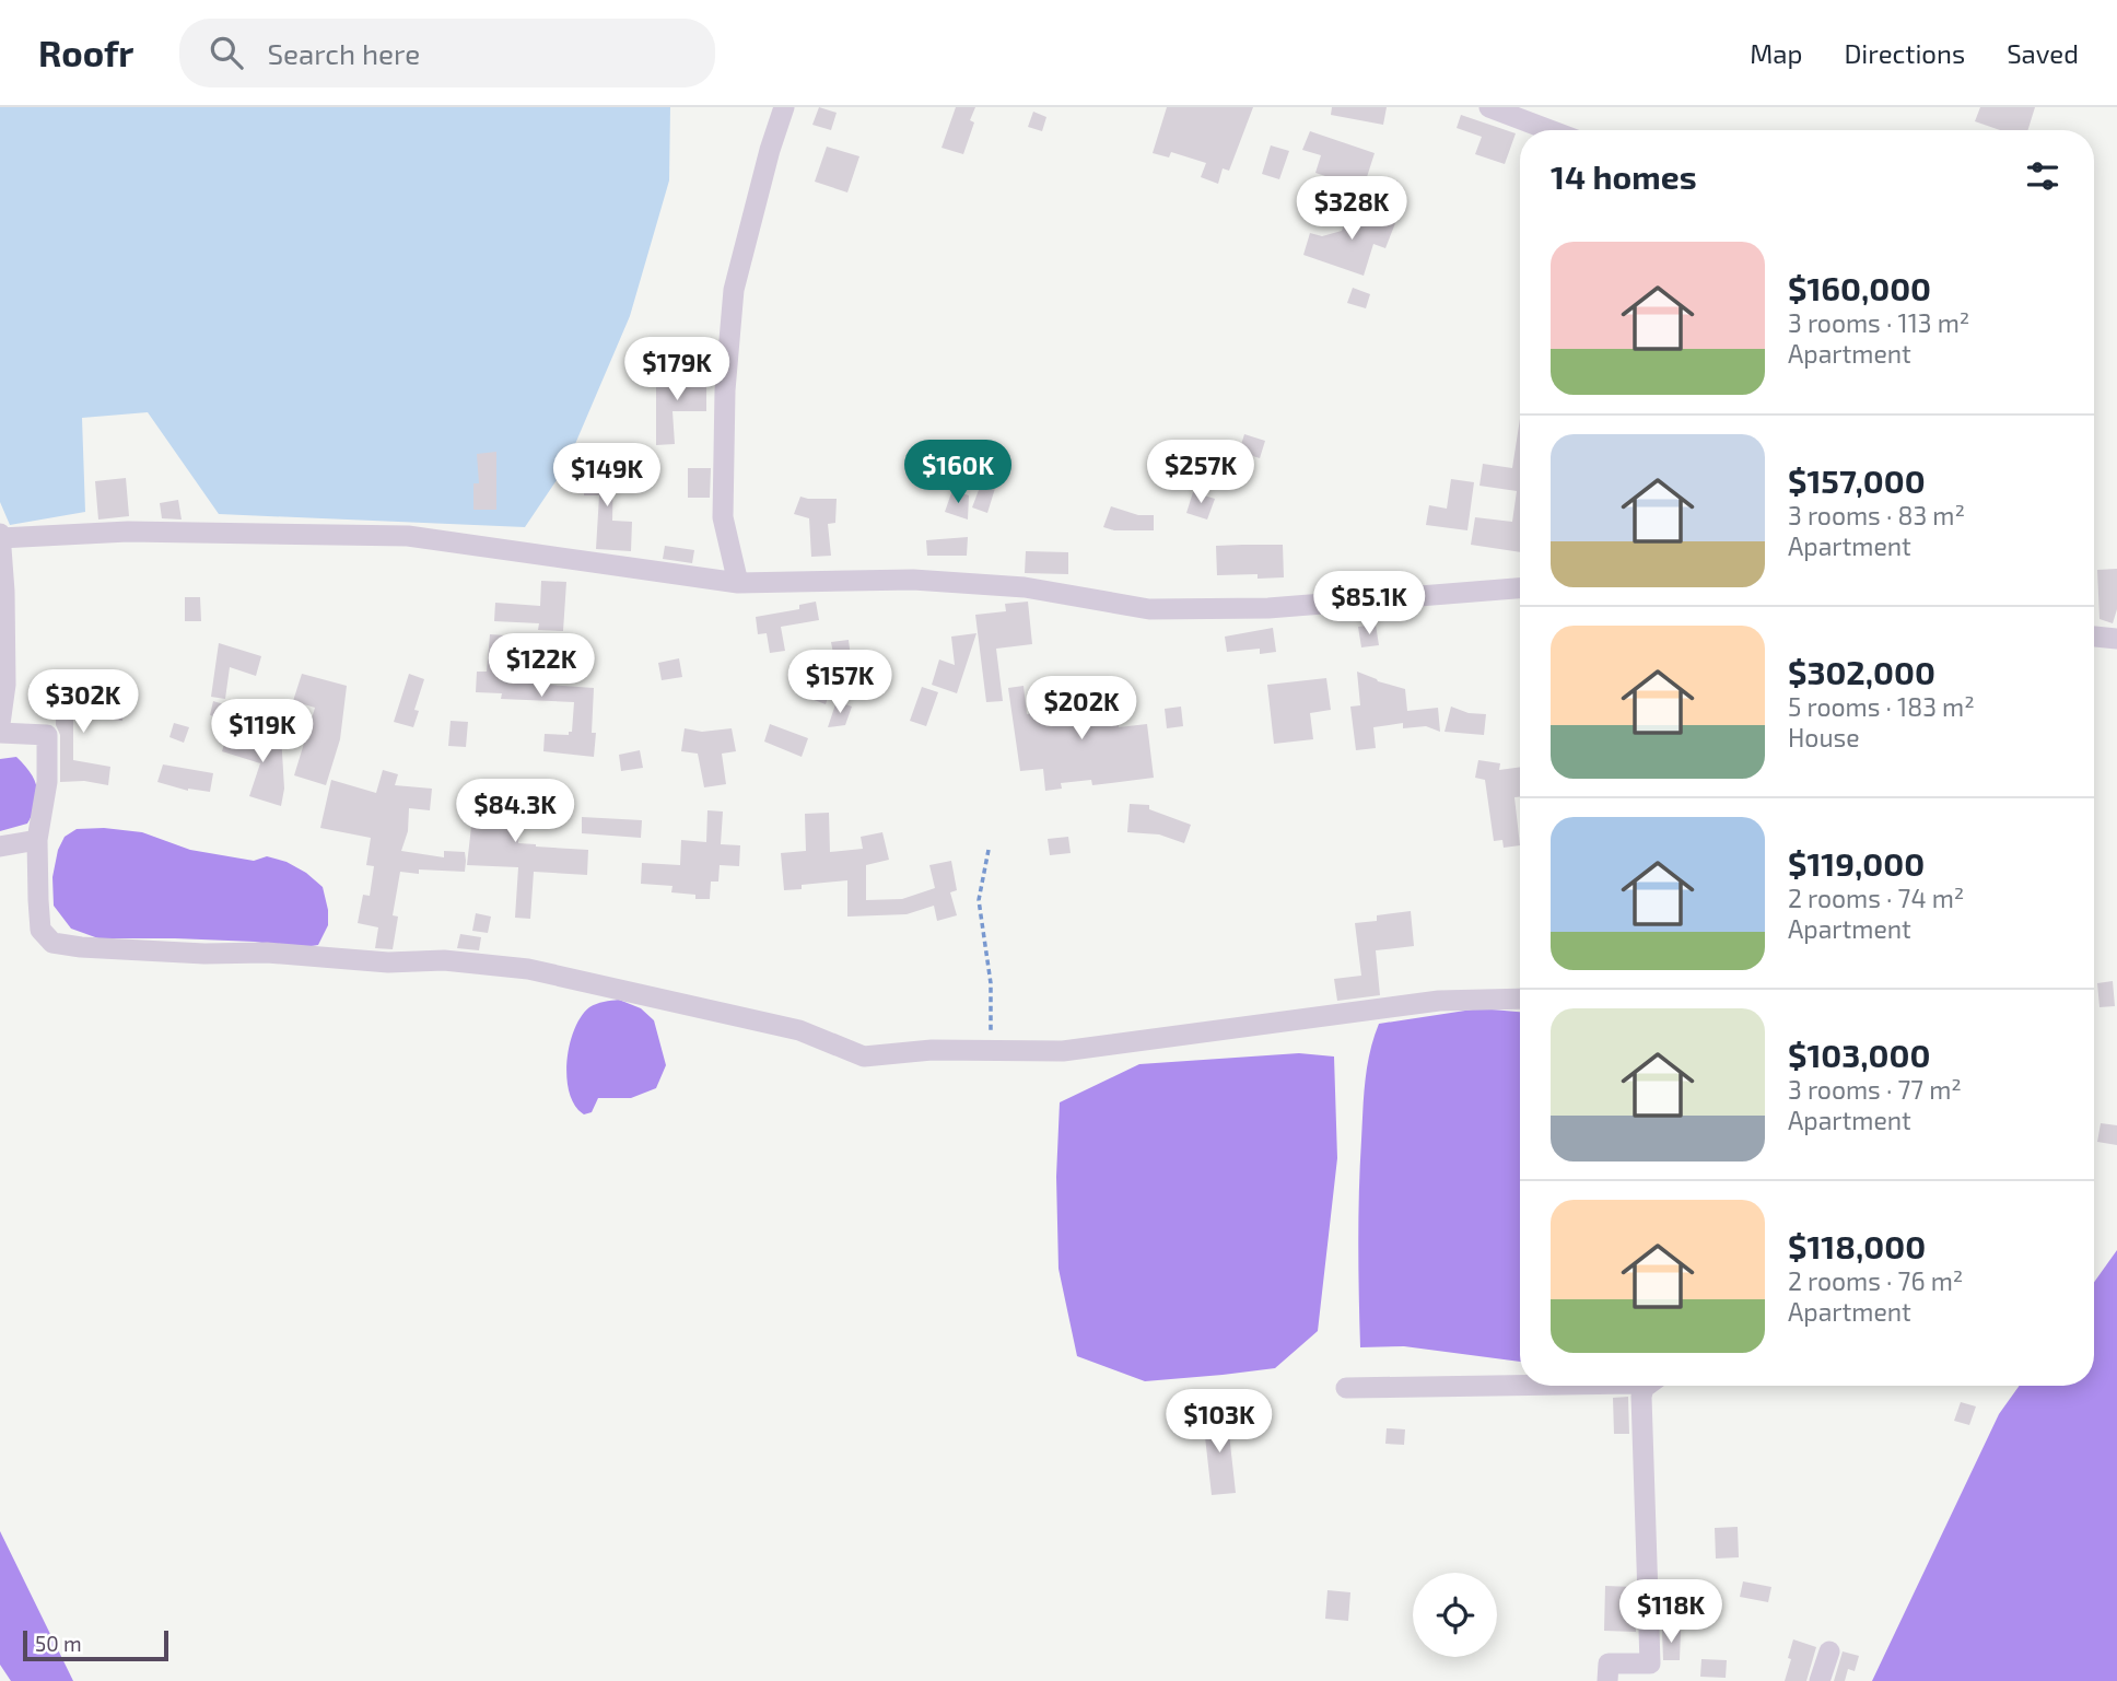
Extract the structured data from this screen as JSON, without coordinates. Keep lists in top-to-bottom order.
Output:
{
  "scale_bar": "50 m",
  "page": {
    "header": "Roofr",
    "search": "Search here",
    "nav": ["Map", "Directions", "Saved"],
    "heading": "14 homes",
    "price": [
      "$328K",
      "$179K",
      "$160K",
      "$257K",
      "$149K",
      "$85.1K",
      "$122K",
      "$157K",
      "$302K",
      "$202K",
      "$119K",
      "$84.3K",
      "$103K",
      "$118K"
    ],
    "list": [
      {
        "name": "$160,000",
        "note": "3 rooms · 113 m² · Apartment"
      },
      {
        "name": "$157,000",
        "note": "3 rooms · 83 m² · Apartment"
      },
      {
        "name": "$302,000",
        "note": "5 rooms · 183 m² · House"
      },
      {
        "name": "$119,000",
        "note": "2 rooms · 74 m² · Apartment"
      },
      {
        "name": "$103,000",
        "note": "3 rooms · 77 m² · Apartment"
      },
      {
        "name": "$118,000",
        "note": "2 rooms · 76 m² · Apartment"
      }
    ],
    "scale": "50 m"
  }
}
